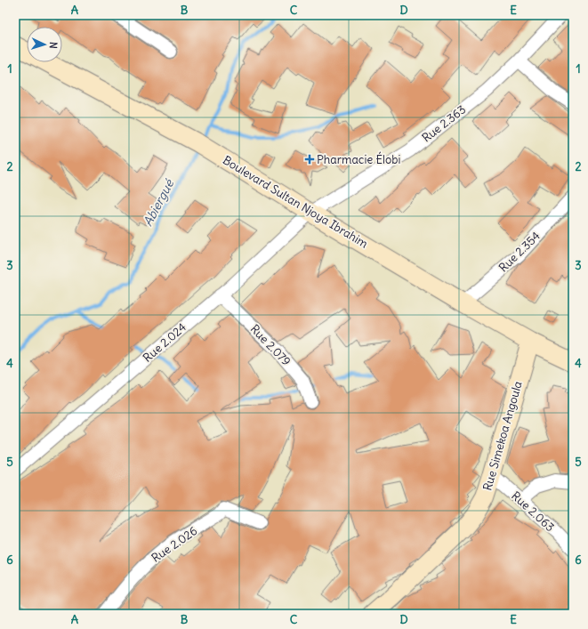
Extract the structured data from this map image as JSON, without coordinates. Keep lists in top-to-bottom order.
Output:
{
  "streets": {
    "street": [
      "Rue 2.363",
      "Boulevard Sultan Njoya Ibrahim",
      "Rue 2.354",
      "Rue 2.024",
      "Rue 2.079",
      "Rue Simekoa Angoula",
      "Rue 2.063",
      "Rue 2.026"
    ]
  },
  "crossings": [
    ["Rue 2.363", "Boulevard Sultan Njoya Ibrahim"],
    ["Rue 2.363", "Rue 2.024"],
    ["Boulevard Sultan Njoya Ibrahim", "Rue 2.354"],
    ["Boulevard Sultan Njoya Ibrahim", "Rue 2.024"],
    ["Boulevard Sultan Njoya Ibrahim", "Rue Simekoa Angoula"],
    ["Rue 2.024", "Rue 2.079"],
    ["Rue Simekoa Angoula", "Rue 2.063"]
  ],
  "water": ["Abiergué"],
  "places": {
    "health": ["Pharmacie Élobi"]
  },
  "north": "right",
  "grid": {
    "columns": [
      "A",
      "B",
      "C",
      "D",
      "E"
    ],
    "rows": [
      "1",
      "2",
      "3",
      "4",
      "5",
      "6"
    ]
  }
}
